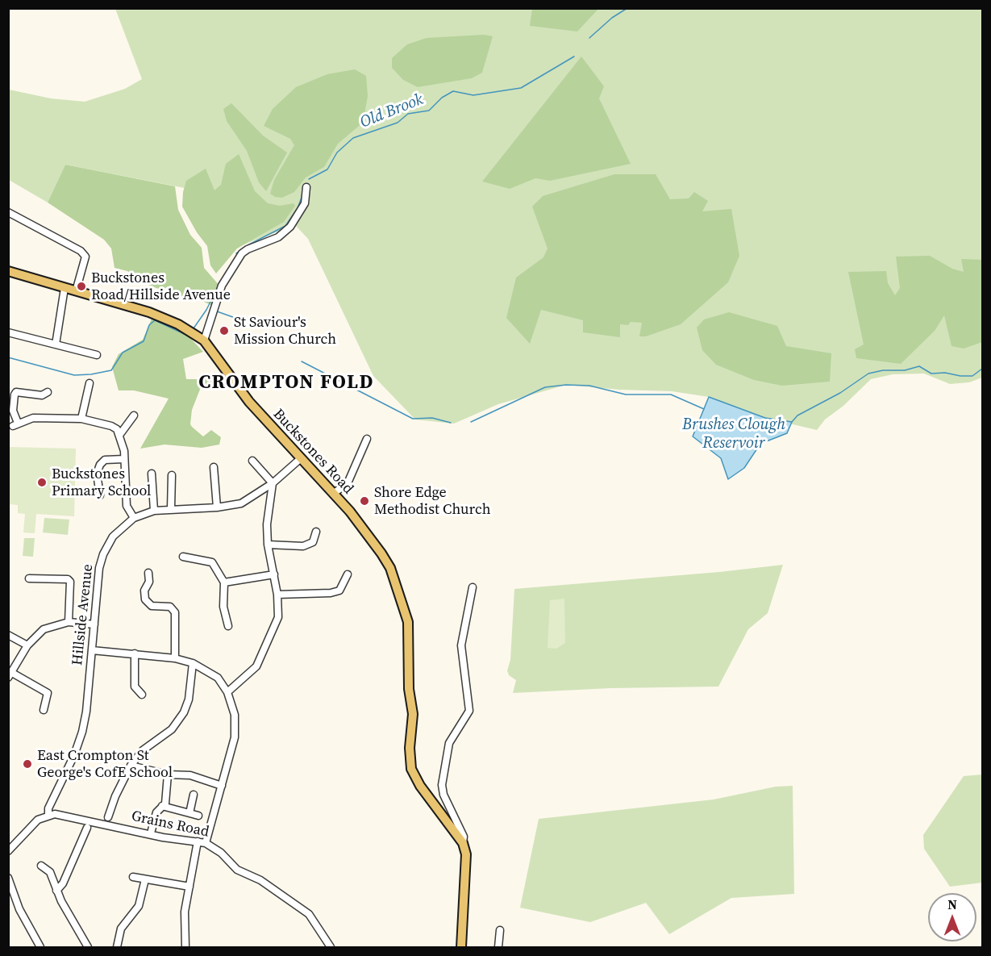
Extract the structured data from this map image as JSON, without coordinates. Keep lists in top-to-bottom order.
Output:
{
  "streets": {
    "main road": ["Buckstones Road"],
    "street": ["Hillside Avenue", "Grains Road"]
  },
  "crossings": [
    ["Buckstones Road", "Hillside Avenue"],
    ["Hillside Avenue", "Grains Road"]
  ],
  "districts": ["CROMPTON FOLD"],
  "water": ["Old Brook", "Brushes Clough Reservoir"],
  "places": [
    "Buckstones Road/Hillside Avenue",
    "St Saviour's Mission Church",
    "Buckstones Primary School",
    "Shore Edge Methodist Church",
    "East Crompton St George's CofE School"
  ],
  "north": "top"
}
